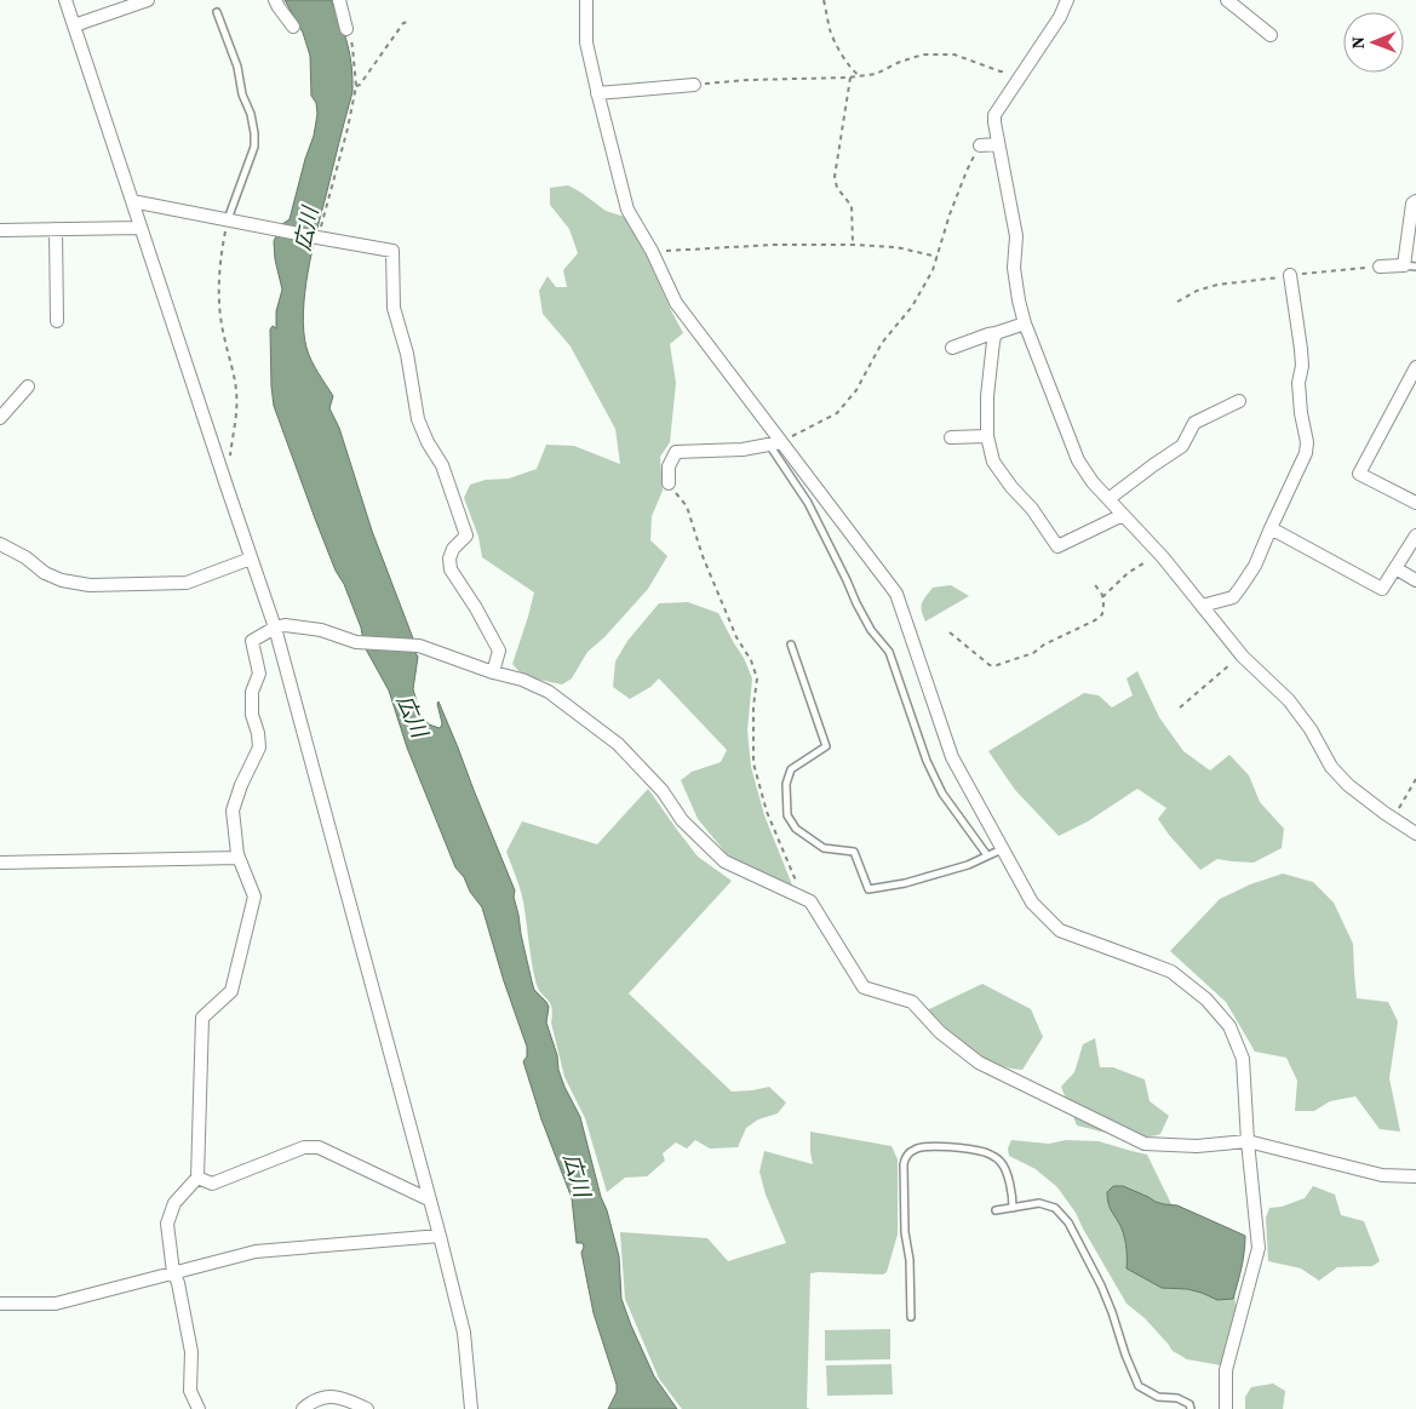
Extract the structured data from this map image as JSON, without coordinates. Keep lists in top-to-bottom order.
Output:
{
  "water": ["広川"],
  "north": "left"
}
